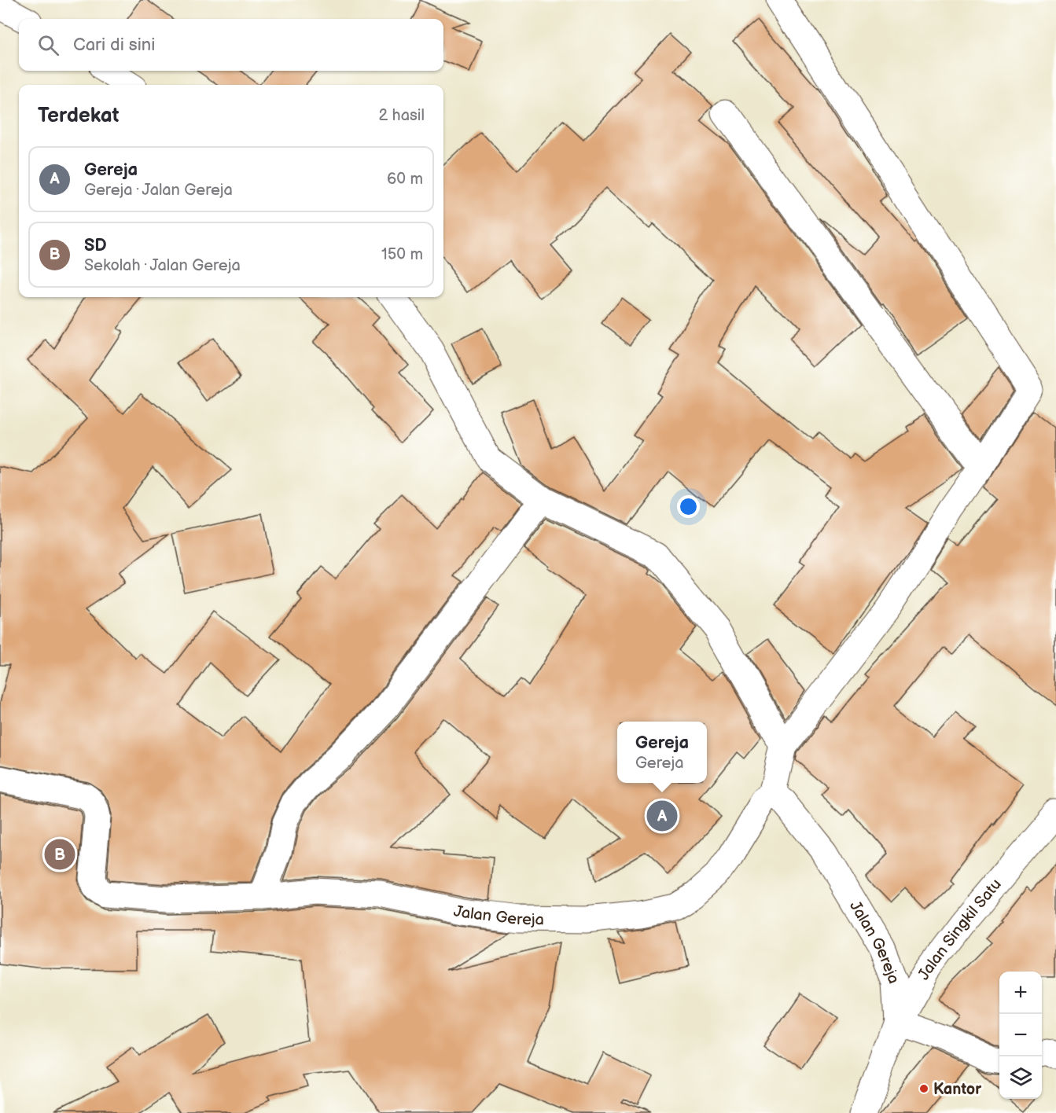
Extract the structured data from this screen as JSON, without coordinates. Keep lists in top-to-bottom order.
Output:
{
  "streets": {
    "street": ["Jalan Gereja", "Jalan Singkil Satu"]
  },
  "crossings": [
    ["Jalan Gereja", "Jalan Singkil Satu"]
  ],
  "places": ["Kantor"],
  "page": {
    "search": "Cari di sini",
    "heading": ["Terdekat", "2 hasil"],
    "list": [
      {
        "mark": "A",
        "name": "Gereja",
        "note": "Gereja · Jalan Gereja",
        "value": "60 m"
      },
      {
        "mark": "B",
        "name": "SD",
        "note": "Sekolah · Jalan Gereja",
        "value": "150 m"
      }
    ],
    "popup": ["Gereja", "Gereja"],
    "pins": ["A", "B"],
    "map_buttons": ["+", "−"]
  }
}
